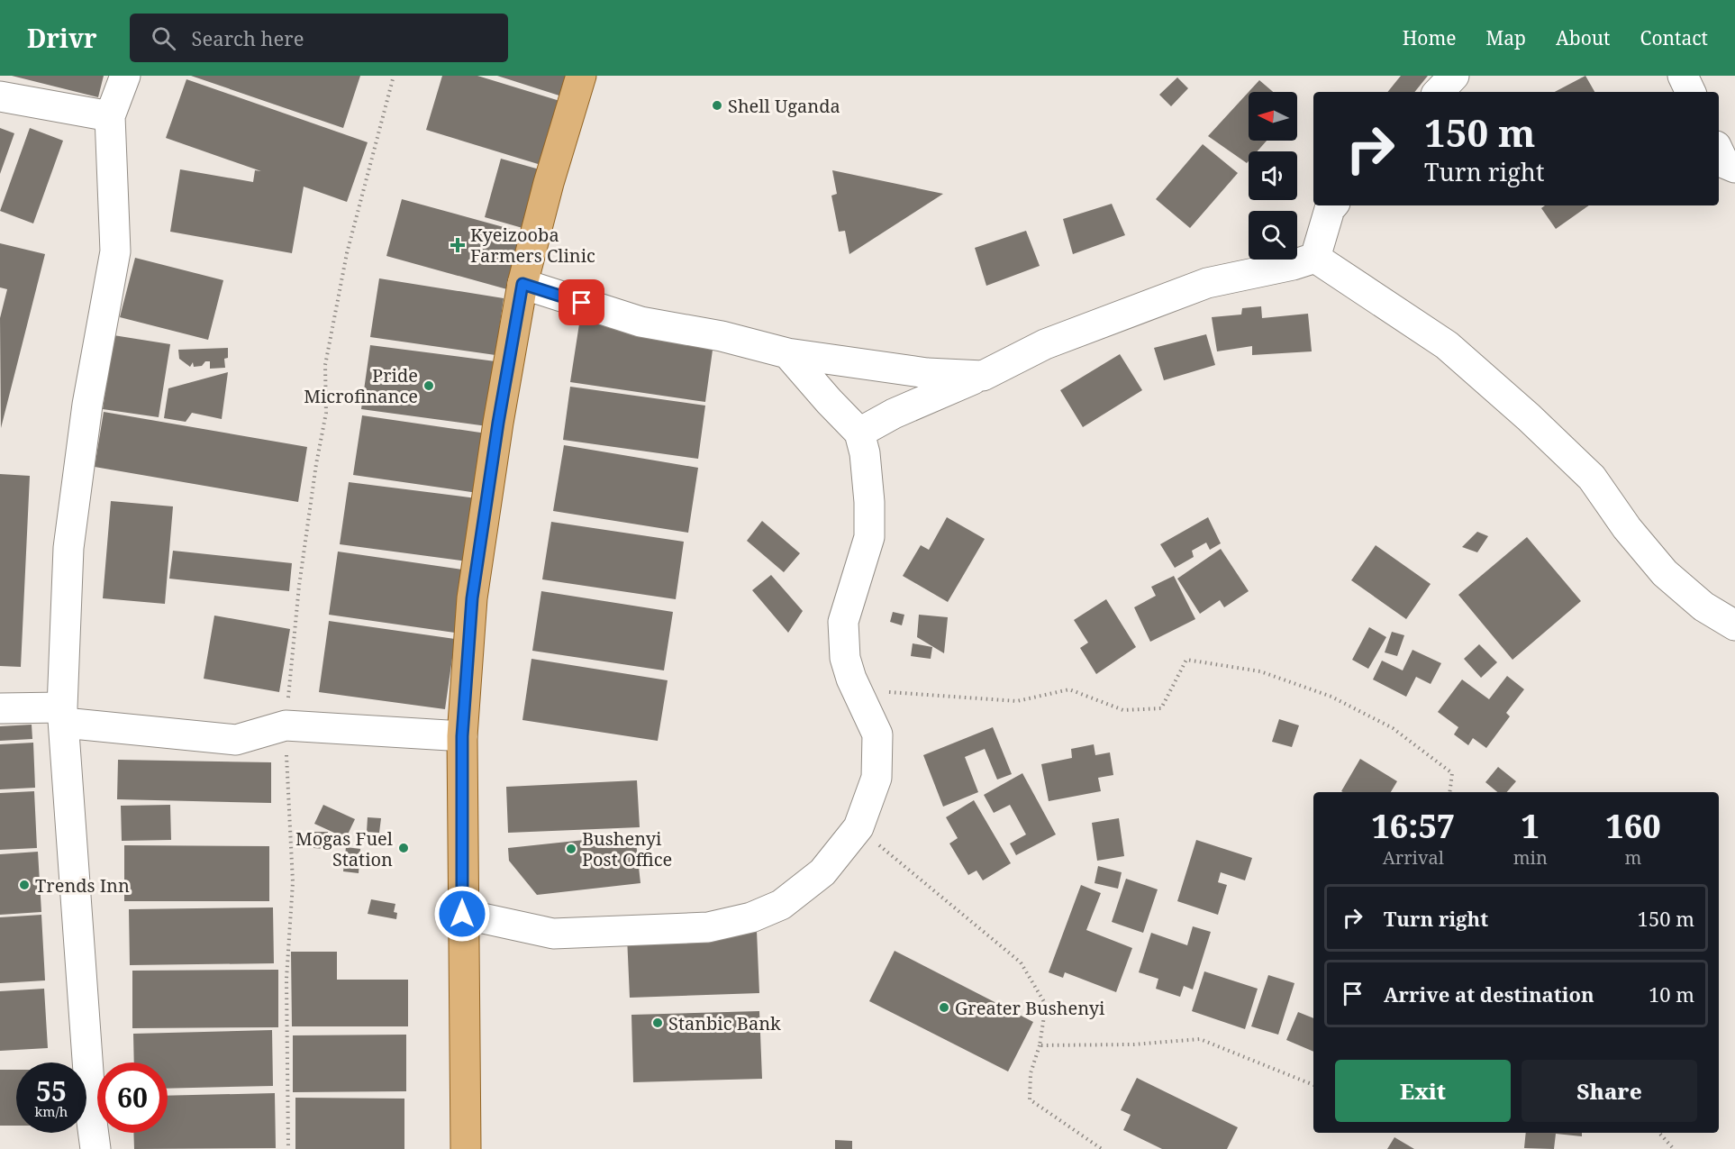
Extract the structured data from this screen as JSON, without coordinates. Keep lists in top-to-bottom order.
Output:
{
  "places": {
    "other": [
      "Shell Uganda",
      "Pride Microfinance",
      "Mogas Fuel Station",
      "Bushenyi Post Office",
      "Trends Inn",
      "Greater Bushenyi",
      "Stanbic Bank"
    ],
    "health": ["Kyeizooba Farmers Clinic"]
  },
  "north": "left",
  "page": {
    "header": "Drivr",
    "search": "Search here",
    "nav": [
      "Home",
      "Map",
      "About",
      "Contact"
    ],
    "turn": ["150 m", "Turn right"],
    "eta": [
      "16:57",
      "Arrival",
      "1",
      "min",
      "160",
      "m"
    ],
    "list": [
      {
        "name": "Turn right",
        "value": "150 m"
      },
      {
        "name": "Arrive at destination",
        "value": "10 m"
      }
    ],
    "buttons": ["Exit", "Share"],
    "speed": "55 km/h",
    "limit": "60"
  }
}
